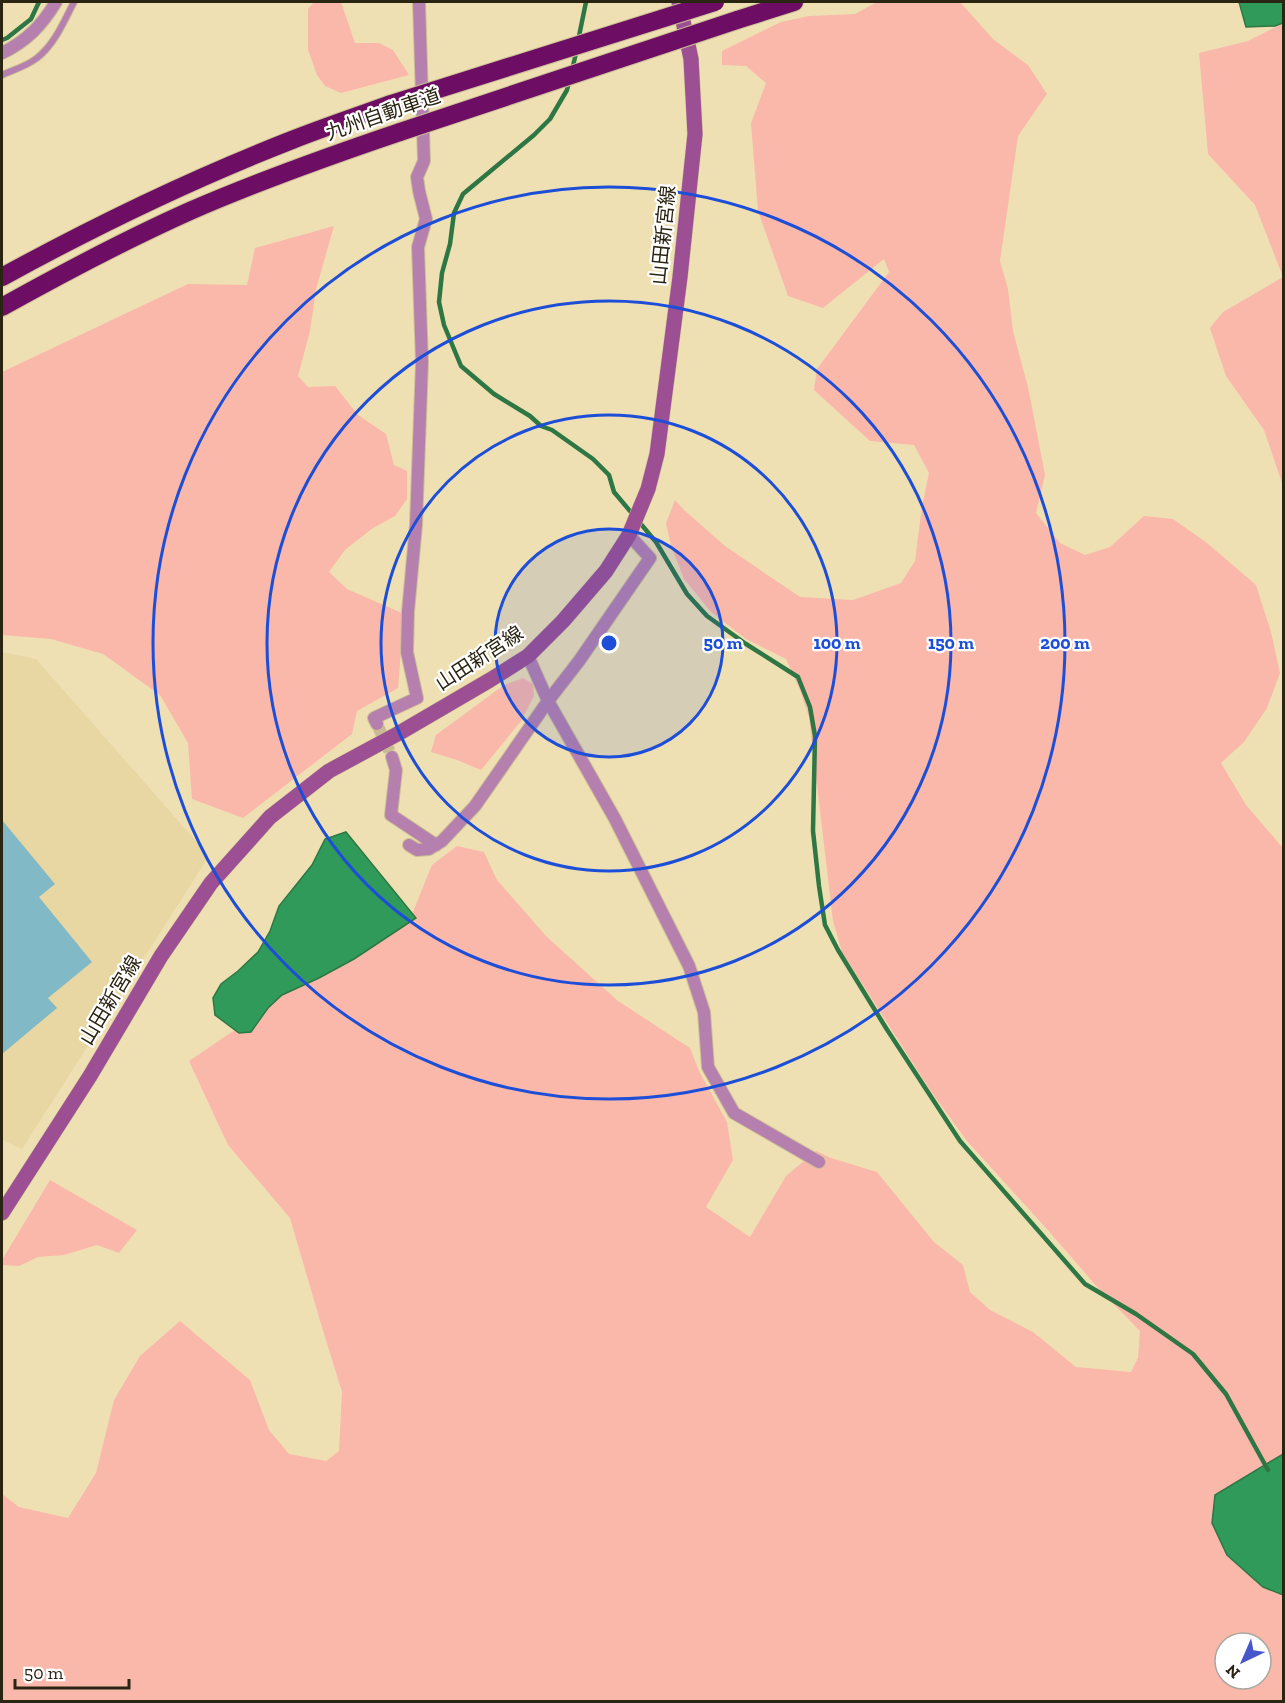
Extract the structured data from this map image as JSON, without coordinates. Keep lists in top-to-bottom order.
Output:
{
  "streets": {
    "highway": ["九州自動車道"],
    "main road": ["山田新宮線"]
  },
  "scale_bar": "50 m",
  "north": "bottom left",
  "rings": [
    "50 m",
    "100 m",
    "150 m",
    "200 m"
  ]
}
